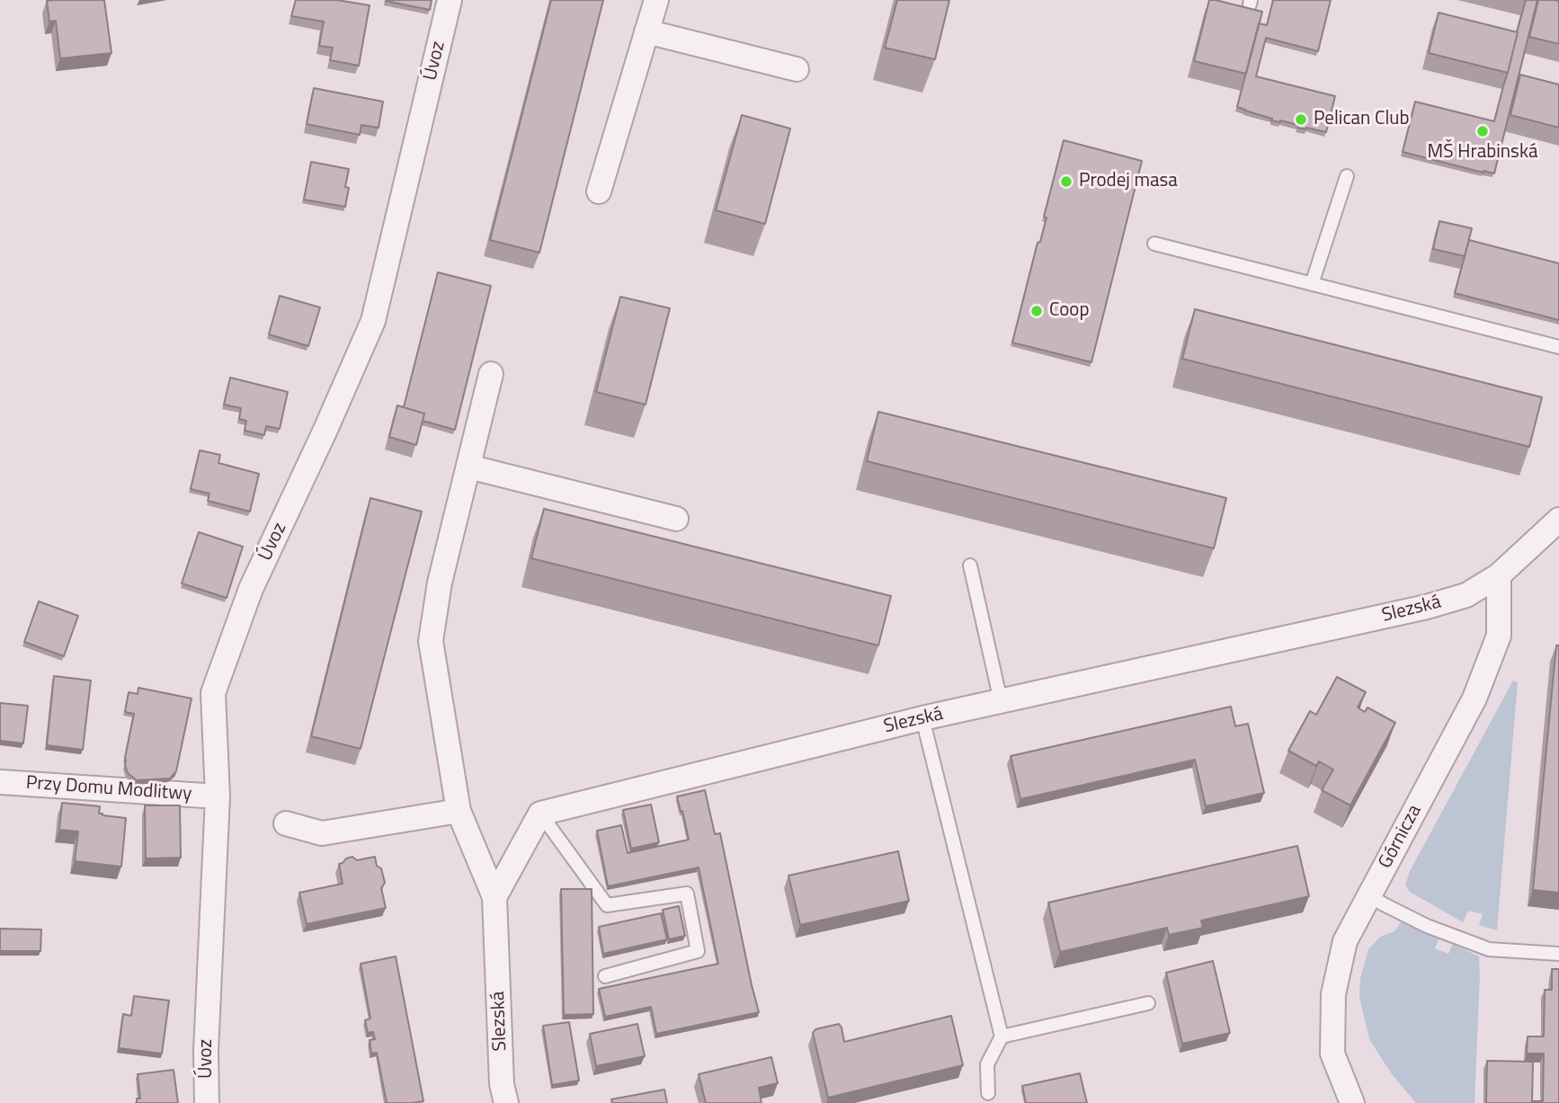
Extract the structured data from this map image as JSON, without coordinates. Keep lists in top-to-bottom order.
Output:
{
  "streets": {
    "street": [
      "Úvoz",
      "Slezská",
      "Przy Domu Modlitwy",
      "Górnicza"
    ]
  },
  "crossings": [
    ["Úvoz", "Przy Domu Modlitwy"],
    ["Slezská", "Górnicza"]
  ],
  "places": [
    "Pelican Club",
    "MŠ Hrabinská",
    "Prodej masa",
    "Coop"
  ]
}
